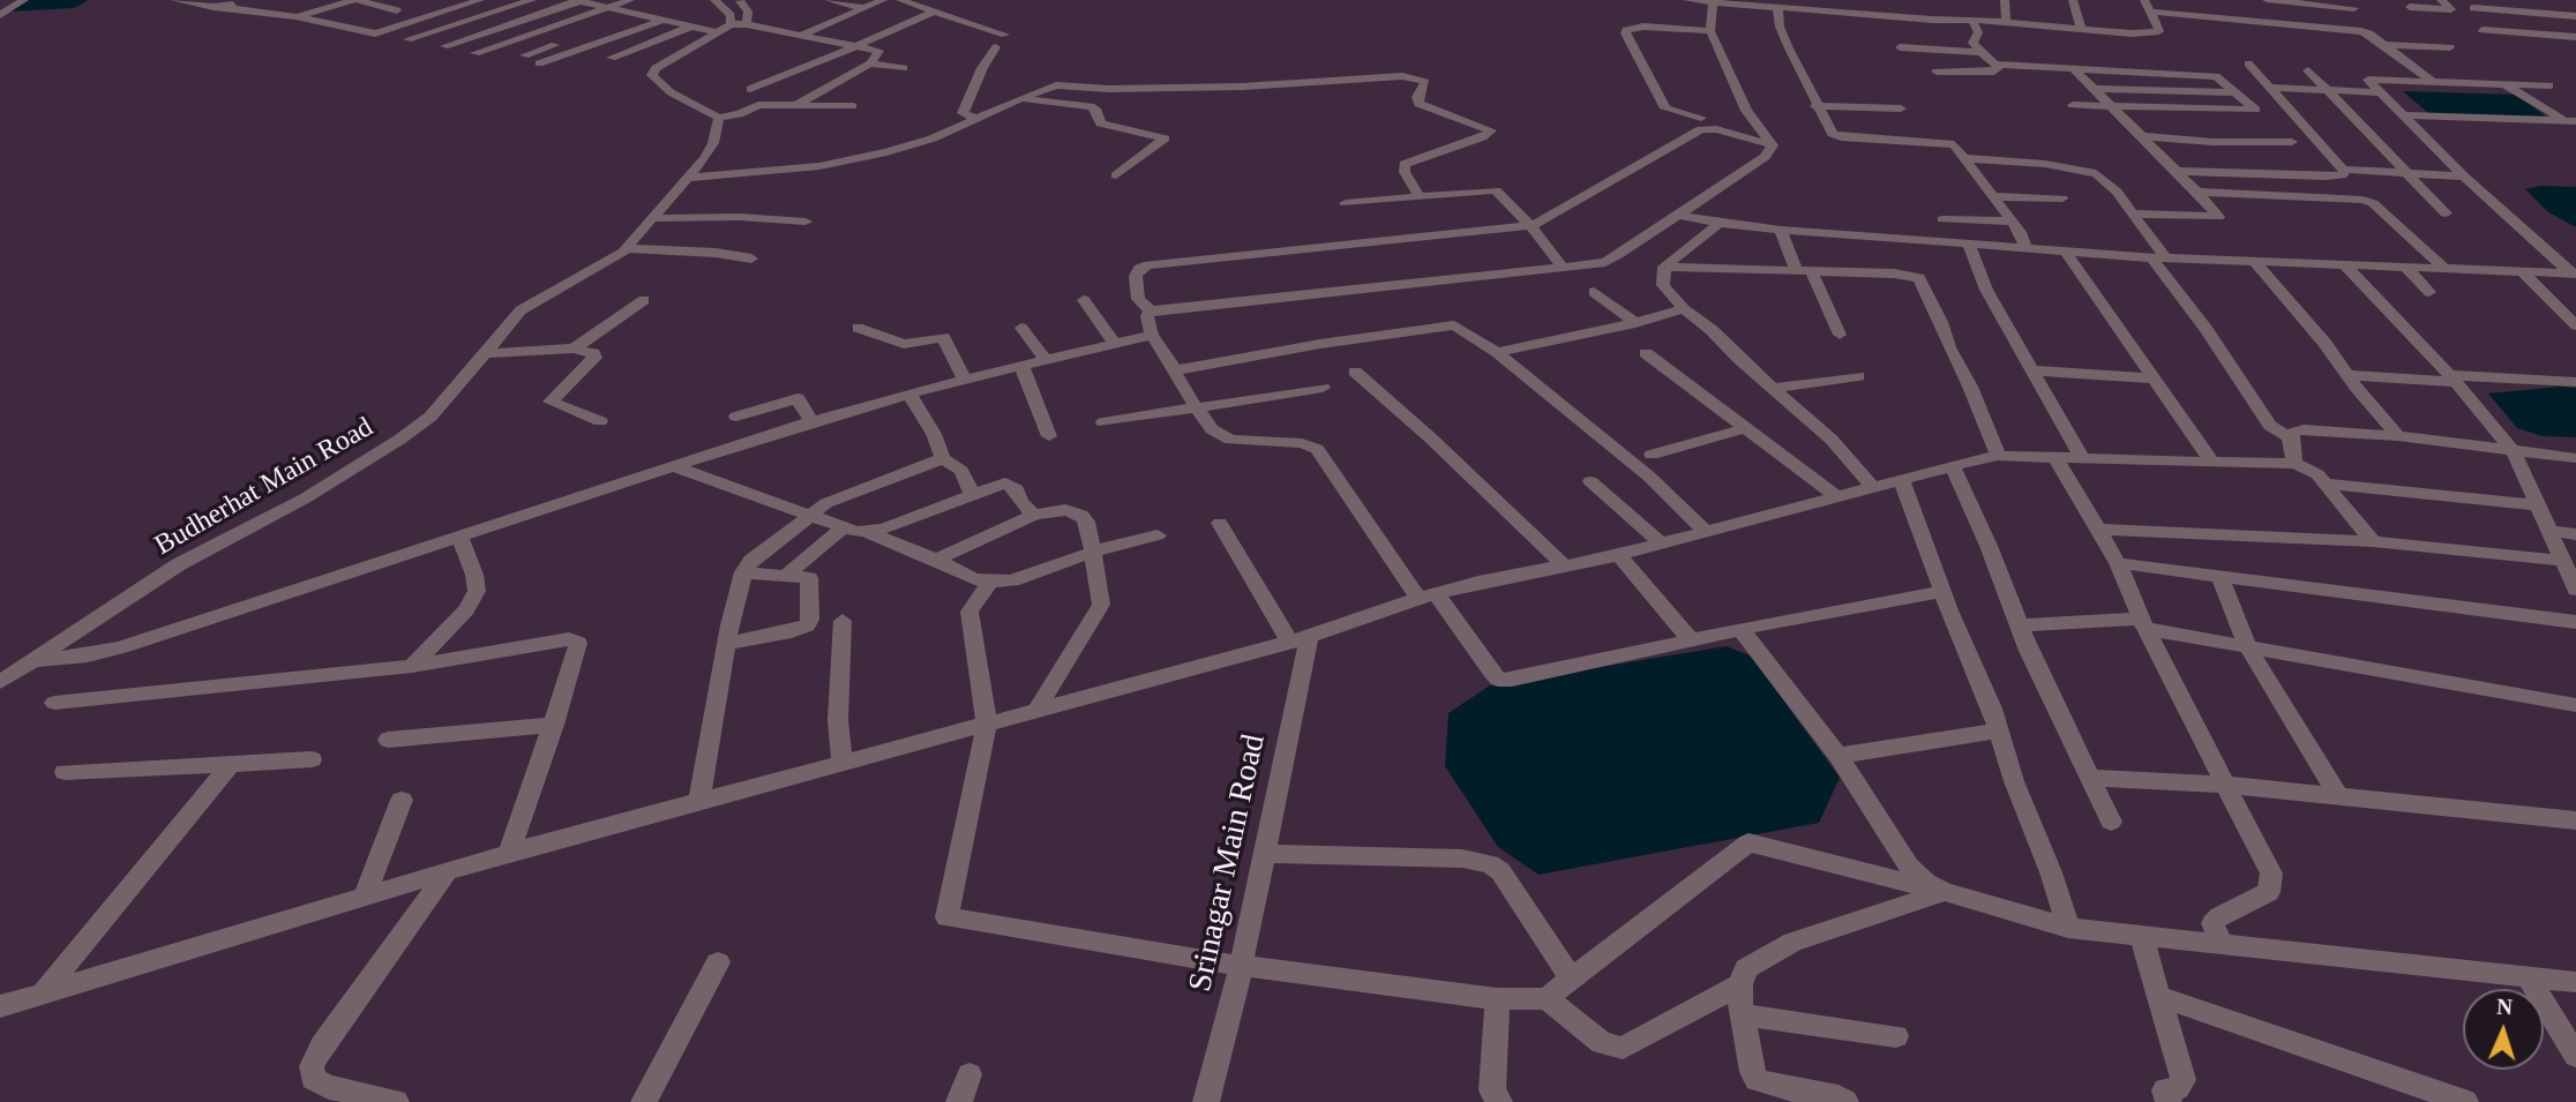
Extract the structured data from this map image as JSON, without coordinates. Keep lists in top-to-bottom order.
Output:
{
  "streets": {
    "street": ["Budherhat Main Road", "Srinagar Main Road"]
  },
  "north": "top"
}
